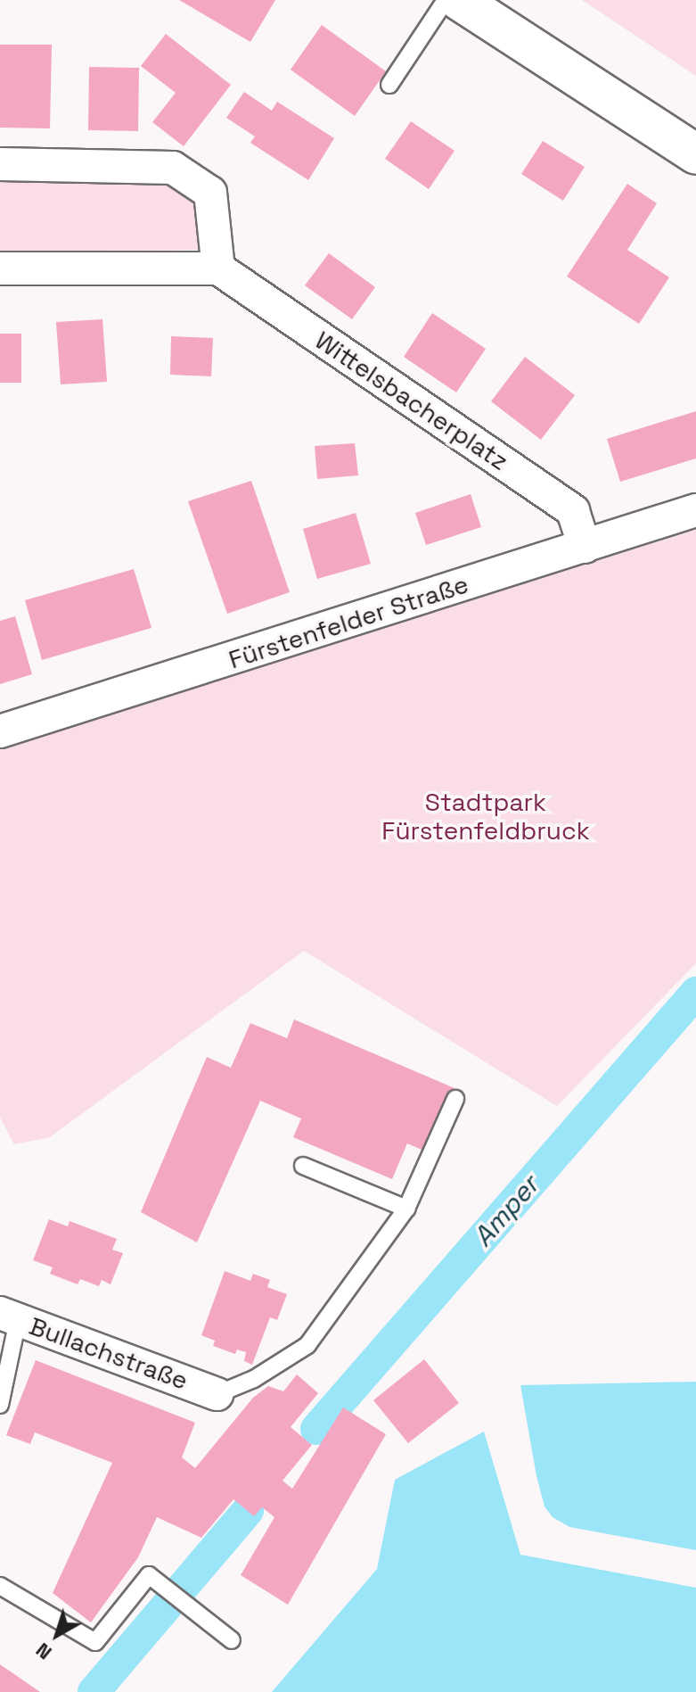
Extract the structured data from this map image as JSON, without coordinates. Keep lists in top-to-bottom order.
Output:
{
  "streets": {
    "street": ["Wittelsbacherplatz", "Fürstenfelder Straße", "Bullachstraße"]
  },
  "crossings": [
    ["Wittelsbacherplatz", "Fürstenfelder Straße"]
  ],
  "water": ["Amper"],
  "parks": ["Stadtpark Fürstenfeldbruck"],
  "north": "bottom left"
}
